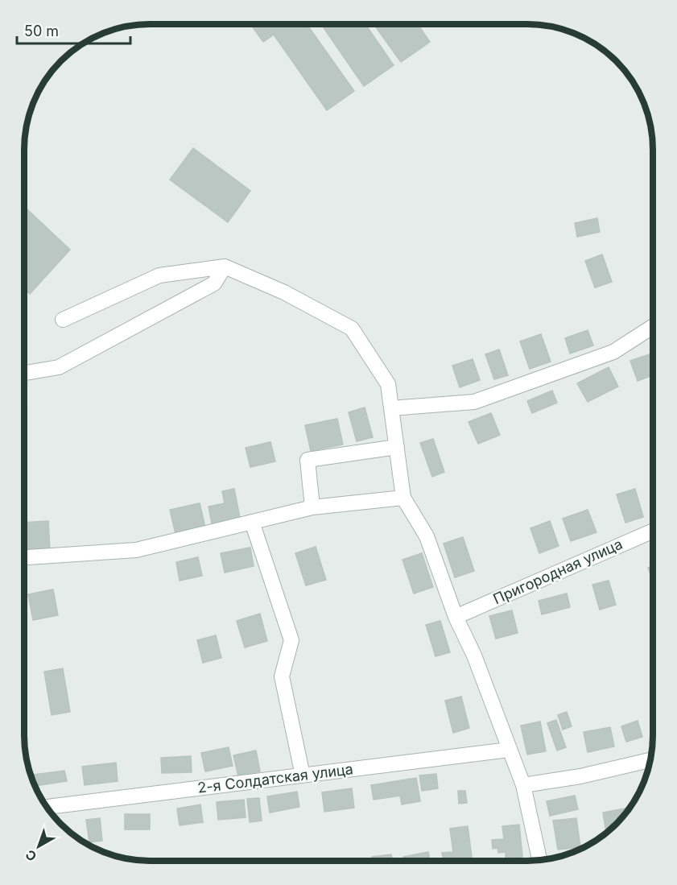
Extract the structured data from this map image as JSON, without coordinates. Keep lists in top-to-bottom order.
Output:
{
  "streets": {
    "street": ["Пригородная улица", "2-я Солдатская улица"]
  },
  "scale_bar": "50 m",
  "north": "bottom left"
}
